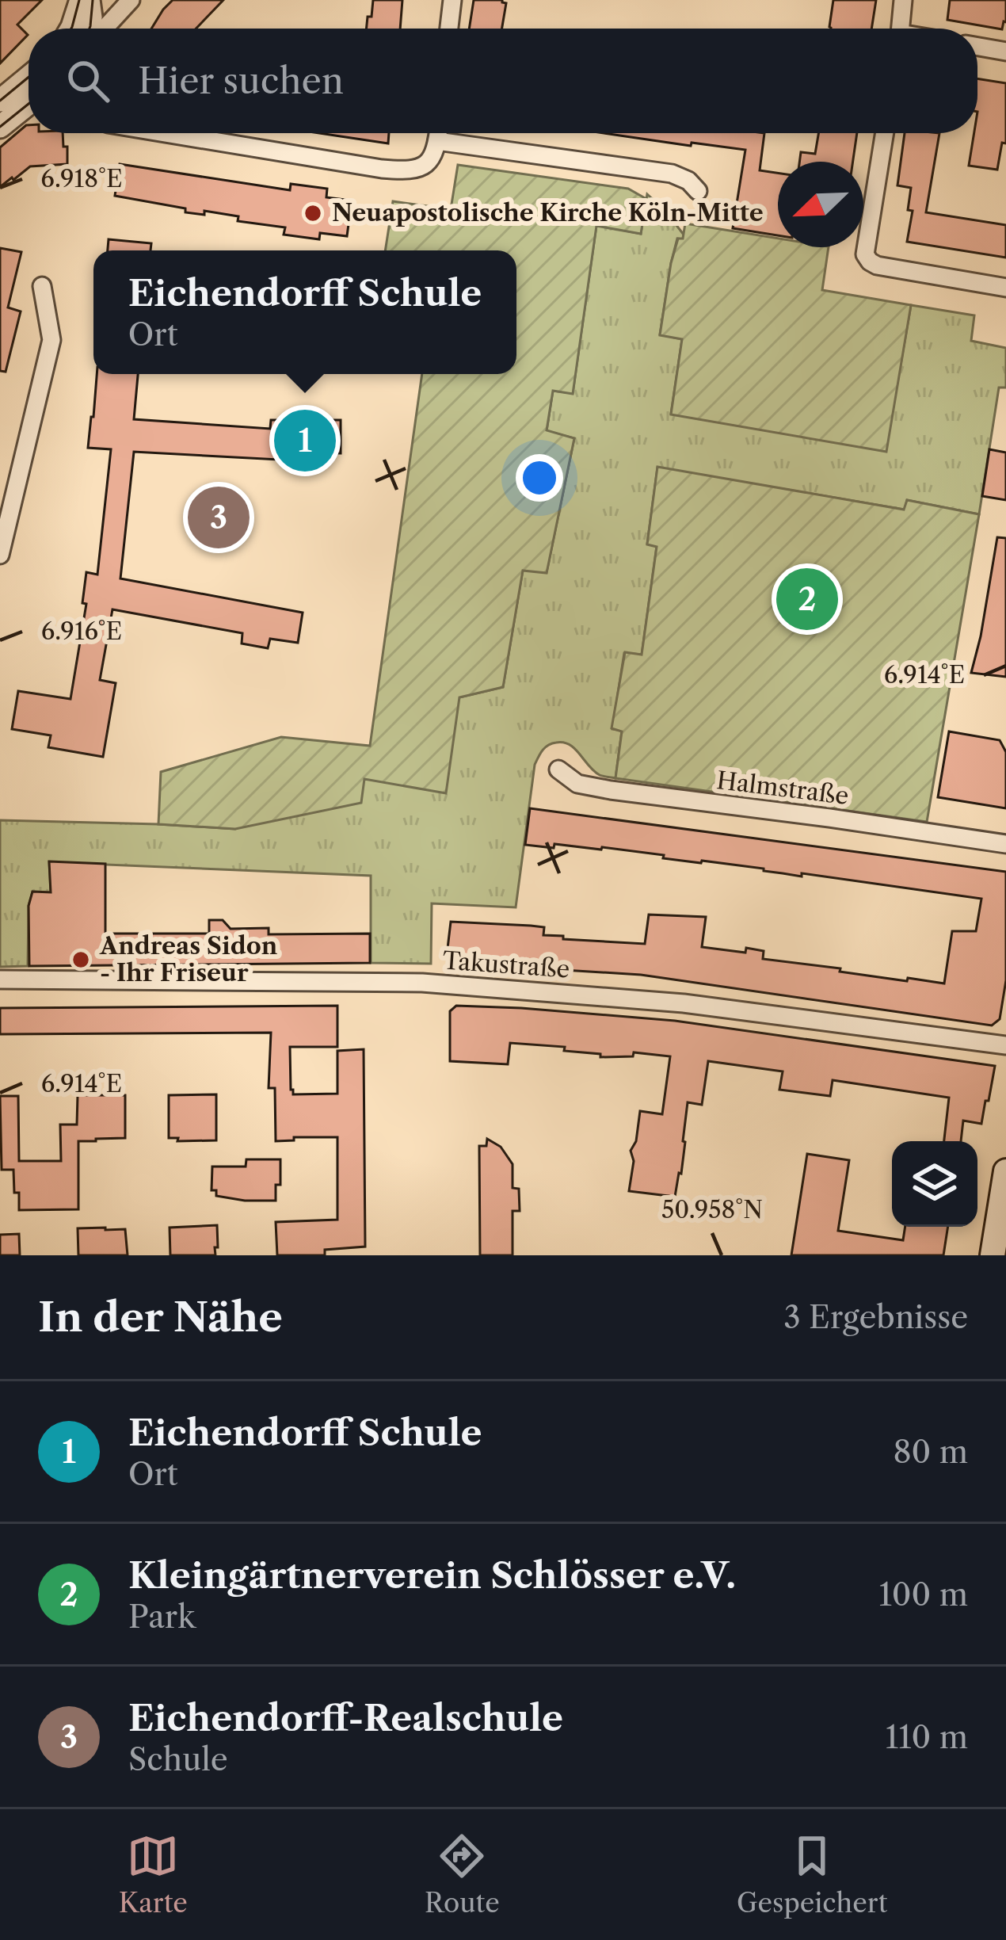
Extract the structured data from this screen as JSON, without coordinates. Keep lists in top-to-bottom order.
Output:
{
  "streets": {
    "street": ["Halmstraße", "Takustraße"]
  },
  "places": ["Neuapostolische Kirche Köln-Mitte", "Andreas Sidon - Ihr Friseur"],
  "north": "bottom left",
  "page": {
    "search": "Hier suchen",
    "popup": ["Eichendorff Schule", "Ort"],
    "pins": ["1", "3", "2"],
    "heading": ["In der Nähe", "3 Ergebnisse"],
    "list": [
      {
        "mark": "1",
        "name": "Eichendorff Schule",
        "note": "Ort",
        "value": "80 m"
      },
      {
        "mark": "2",
        "name": "Kleingärtnerverein Schlösser e.V.",
        "note": "Park",
        "value": "100 m"
      },
      {
        "mark": "3",
        "name": "Eichendorff-Realschule",
        "note": "Schule",
        "value": "110 m"
      }
    ],
    "nav": ["Karte", "Route", "Gespeichert"]
  },
  "coordinates": [
    "6.918°E",
    "6.916°E",
    "6.914°E",
    "50.958°N"
  ]
}
